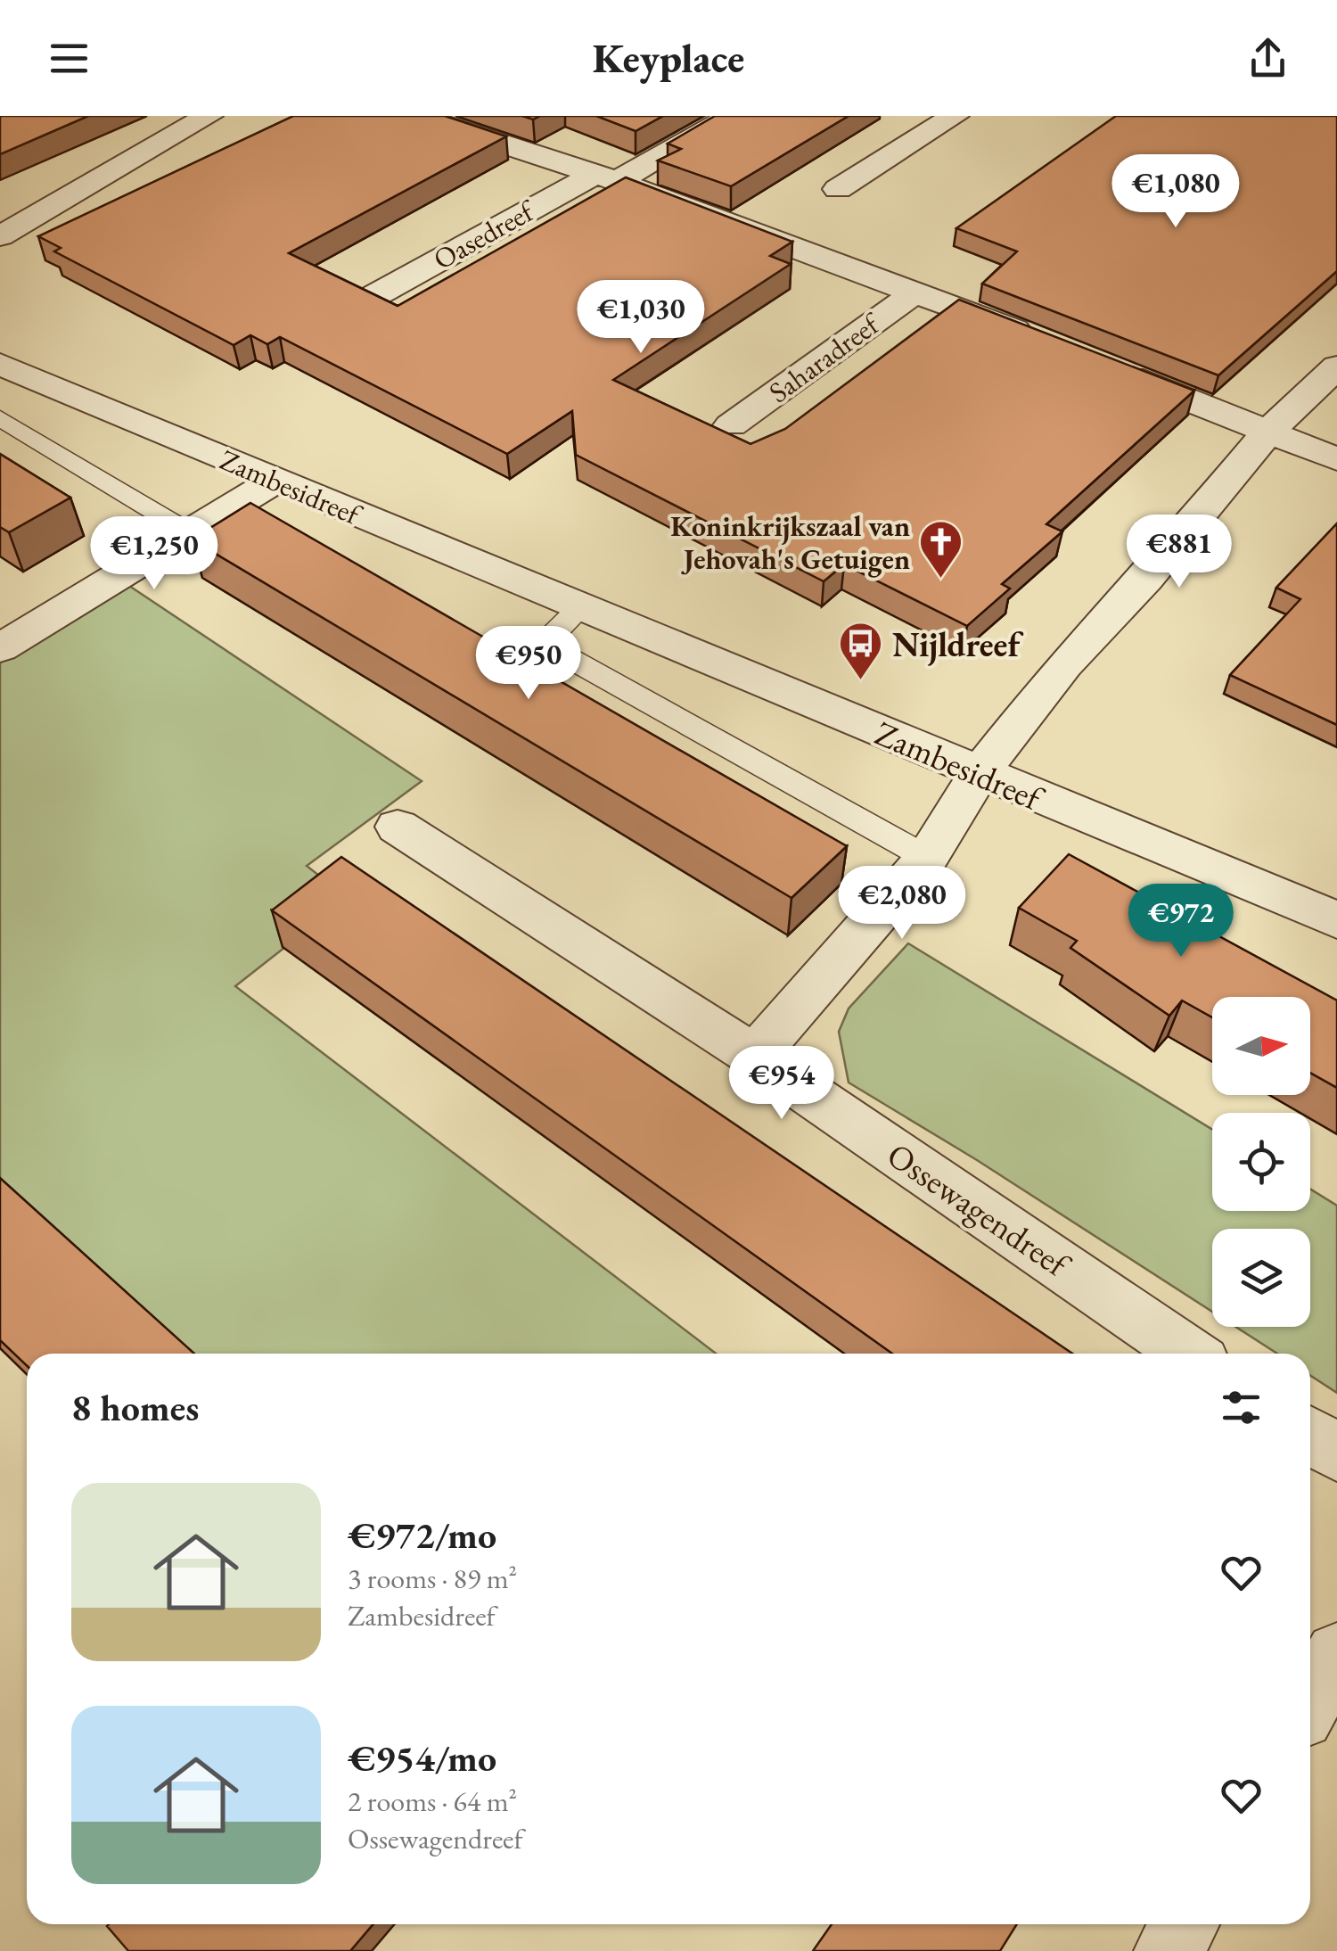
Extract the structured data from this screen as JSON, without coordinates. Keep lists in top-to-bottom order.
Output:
{
  "streets": {
    "street": [
      "Oasedreef",
      "Saharadreef",
      "Zambesidreef",
      "Ossewagendreef"
    ]
  },
  "places": {
    "church": ["Koninkrijkszaal van Jehovah's Getuigen"],
    "bus stop": ["Nijldreef"]
  },
  "north": "right",
  "page": {
    "header": "Keyplace",
    "price": [
      "€1,080",
      "€1,030",
      "€881",
      "€1,250",
      "€950",
      "€2,080",
      "€972",
      "€954"
    ],
    "heading": "8 homes",
    "list": [
      {
        "name": "€972/mo",
        "note": "3 rooms · 89 m² · Zambesidreef"
      },
      {
        "name": "€954/mo",
        "note": "2 rooms · 64 m² · Ossewagendreef"
      }
    ]
  }
}
